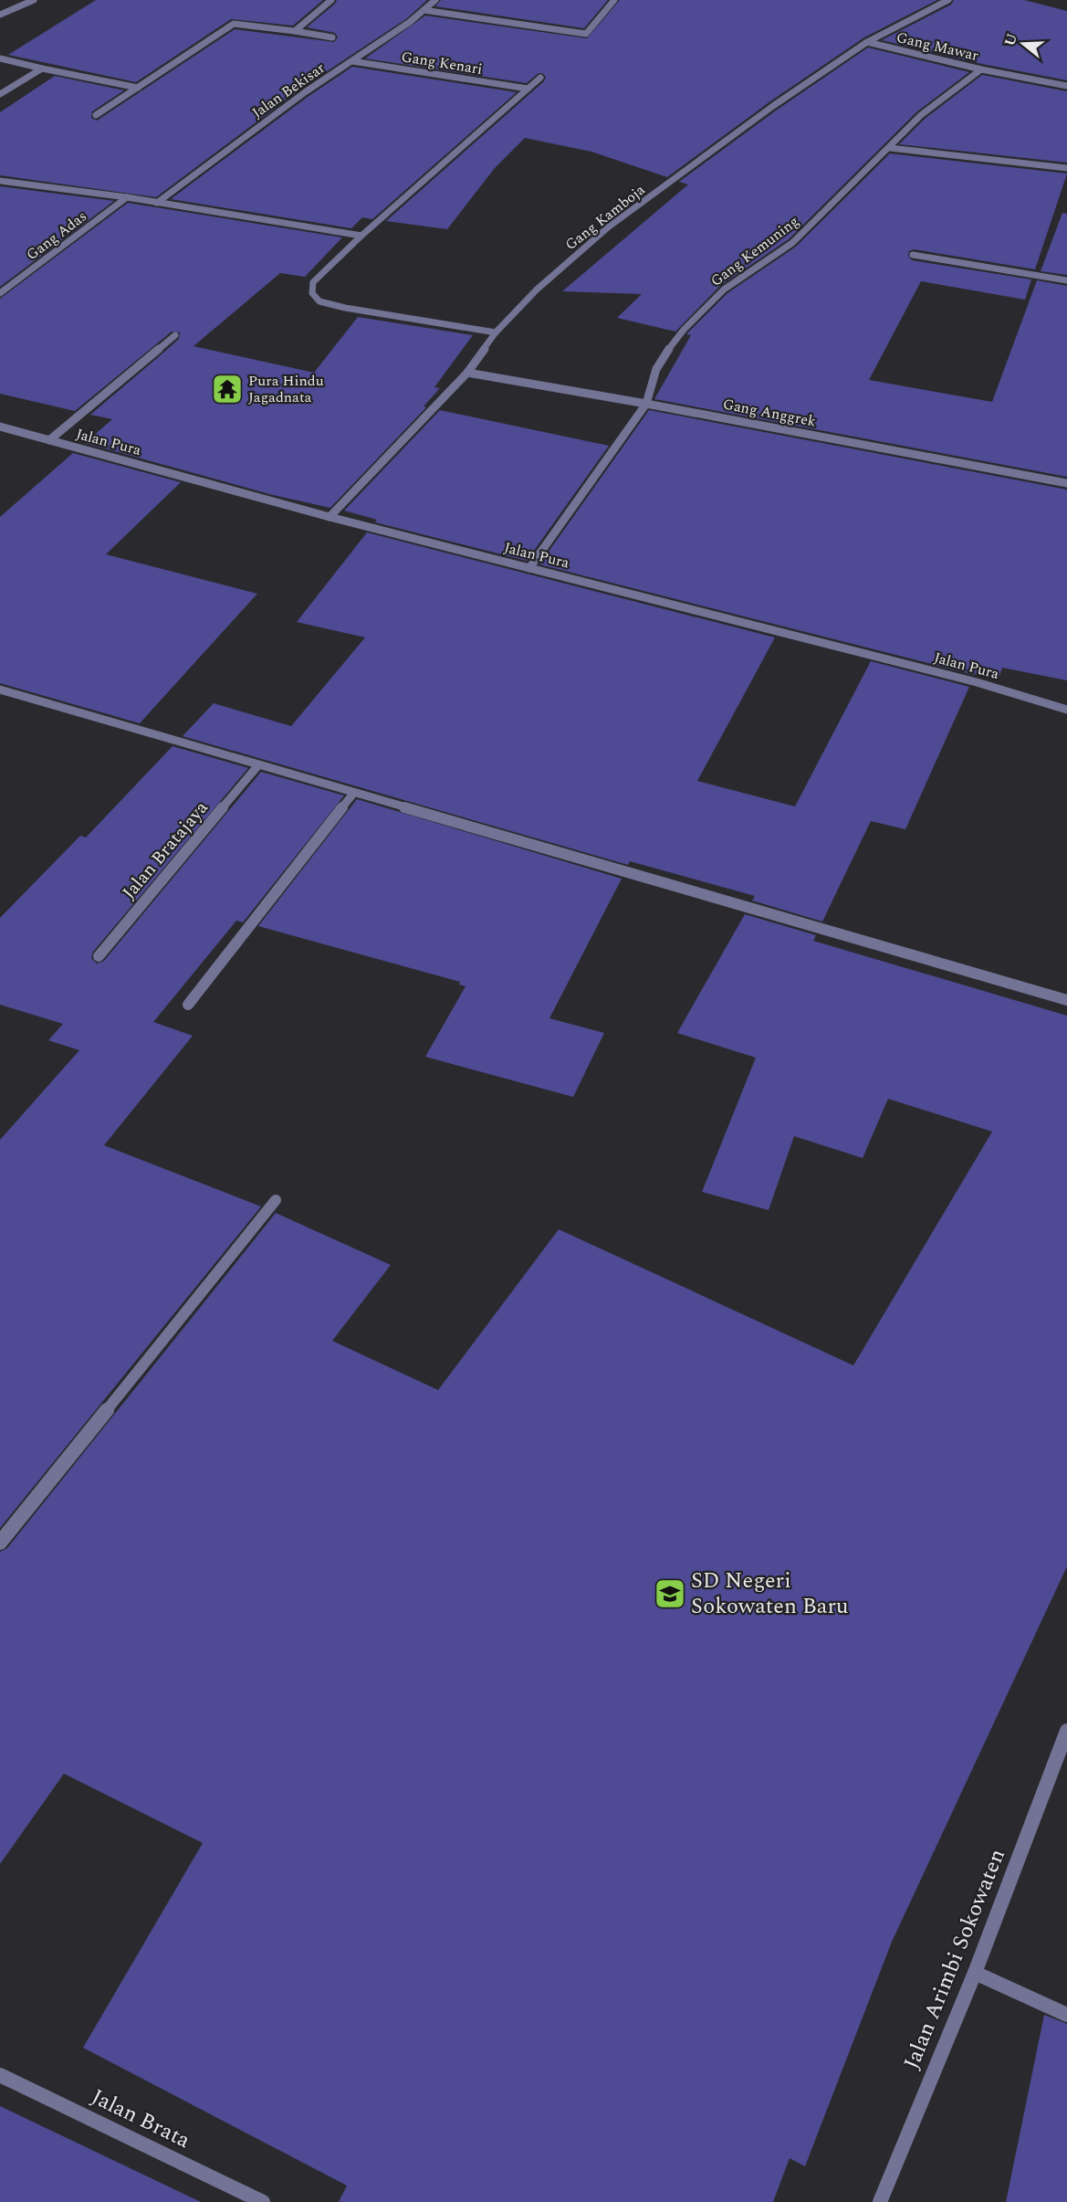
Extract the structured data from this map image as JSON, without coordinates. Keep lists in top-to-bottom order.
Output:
{
  "streets": {
    "street": [
      "Gang Mawar",
      "Gang Kenari",
      "Jalan Bekisar",
      "Gang Kamboja",
      "Gang Adas",
      "Gang Kemuning",
      "Gang Anggrek",
      "Jalan Pura",
      "Jalan Bratajaya",
      "Jalan Arimbi Sokowaten",
      "Jalan Brata"
    ]
  },
  "crossings": [
    ["Gang Mawar", "Gang Kamboja"],
    ["Gang Mawar", "Gang Kemuning"],
    ["Gang Kenari", "Jalan Bekisar"],
    ["Gang Kamboja", "Gang Anggrek"],
    ["Gang Kamboja", "Jalan Pura"],
    ["Gang Kemuning", "Gang Anggrek"],
    ["Gang Kemuning", "Jalan Pura"]
  ],
  "places": {
    "temple": ["Pura Hindu Jagadnata"],
    "school or university": ["SD Negeri Sokowaten Baru"]
  },
  "north": "left"
}
